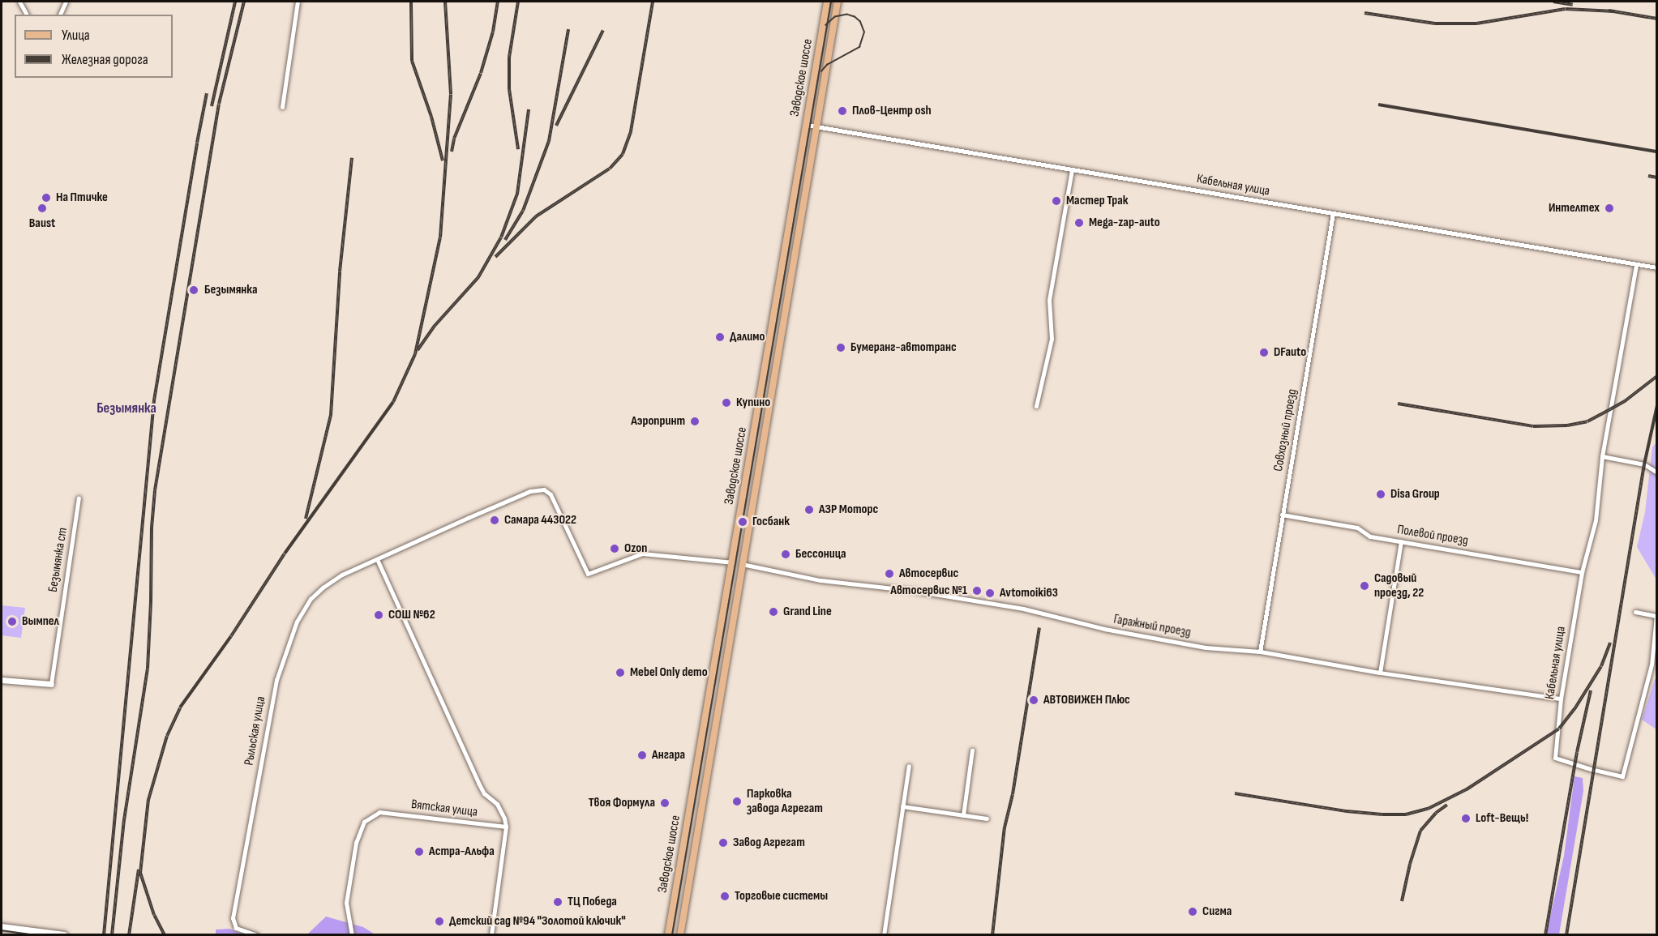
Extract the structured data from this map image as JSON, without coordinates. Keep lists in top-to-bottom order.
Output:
{
  "streets": {
    "main road": ["Заводское шоссе"],
    "street": [
      "Кабельная улица",
      "Совхозный проезд",
      "Полевой проезд",
      "Безымянка ст",
      "Гаражный проезд",
      "Рыльская улица",
      "Вятская улица"
    ]
  },
  "crossings": [
    ["Заводское шоссе", "Кабельная улица"],
    ["Заводское шоссе", "Гаражный проезд"],
    ["Заводское шоссе", "Рыльская улица"],
    ["Кабельная улица", "Совхозный проезд"],
    ["Кабельная улица", "Полевой проезд"],
    ["Кабельная улица", "Гаражный проезд"],
    ["Совхозный проезд", "Полевой проезд"],
    ["Совхозный проезд", "Гаражный проезд"]
  ],
  "districts": ["Безымянка"],
  "places": [
    "Плов-Центр osh",
    "На Птичке",
    "Мастер Трак",
    "Baust",
    "Интелтех",
    "Mega-zap-auto",
    "Безымянка",
    "Далимо",
    "Бумеранг-автотранс",
    "DFauto",
    "Купино",
    "Аэропринт",
    "Disa Group",
    "АЗР Моторс",
    "Самара 443022",
    "Госбанк",
    "Ozon",
    "Бессоница",
    "Автосервис",
    "Садовый проезд, 22",
    "Автосервис №1",
    "Avtomoiki63",
    "Grand Line",
    "СОШ №62",
    "Вымпел",
    "Mebel Only demo",
    "АВТОВИЖЕН Плюс",
    "Ангара",
    "Парковка завода Агрегат",
    "Твоя Формула",
    "Loft-Вещь!",
    "Завод Агрегат",
    "Астра-Альфа",
    "Торговые системы",
    "ТЦ Победа",
    "Сигма",
    "Детский сад №94 \"Золотой ключик\""
  ],
  "legend": ["Улица", "Железная дорога"]
}
